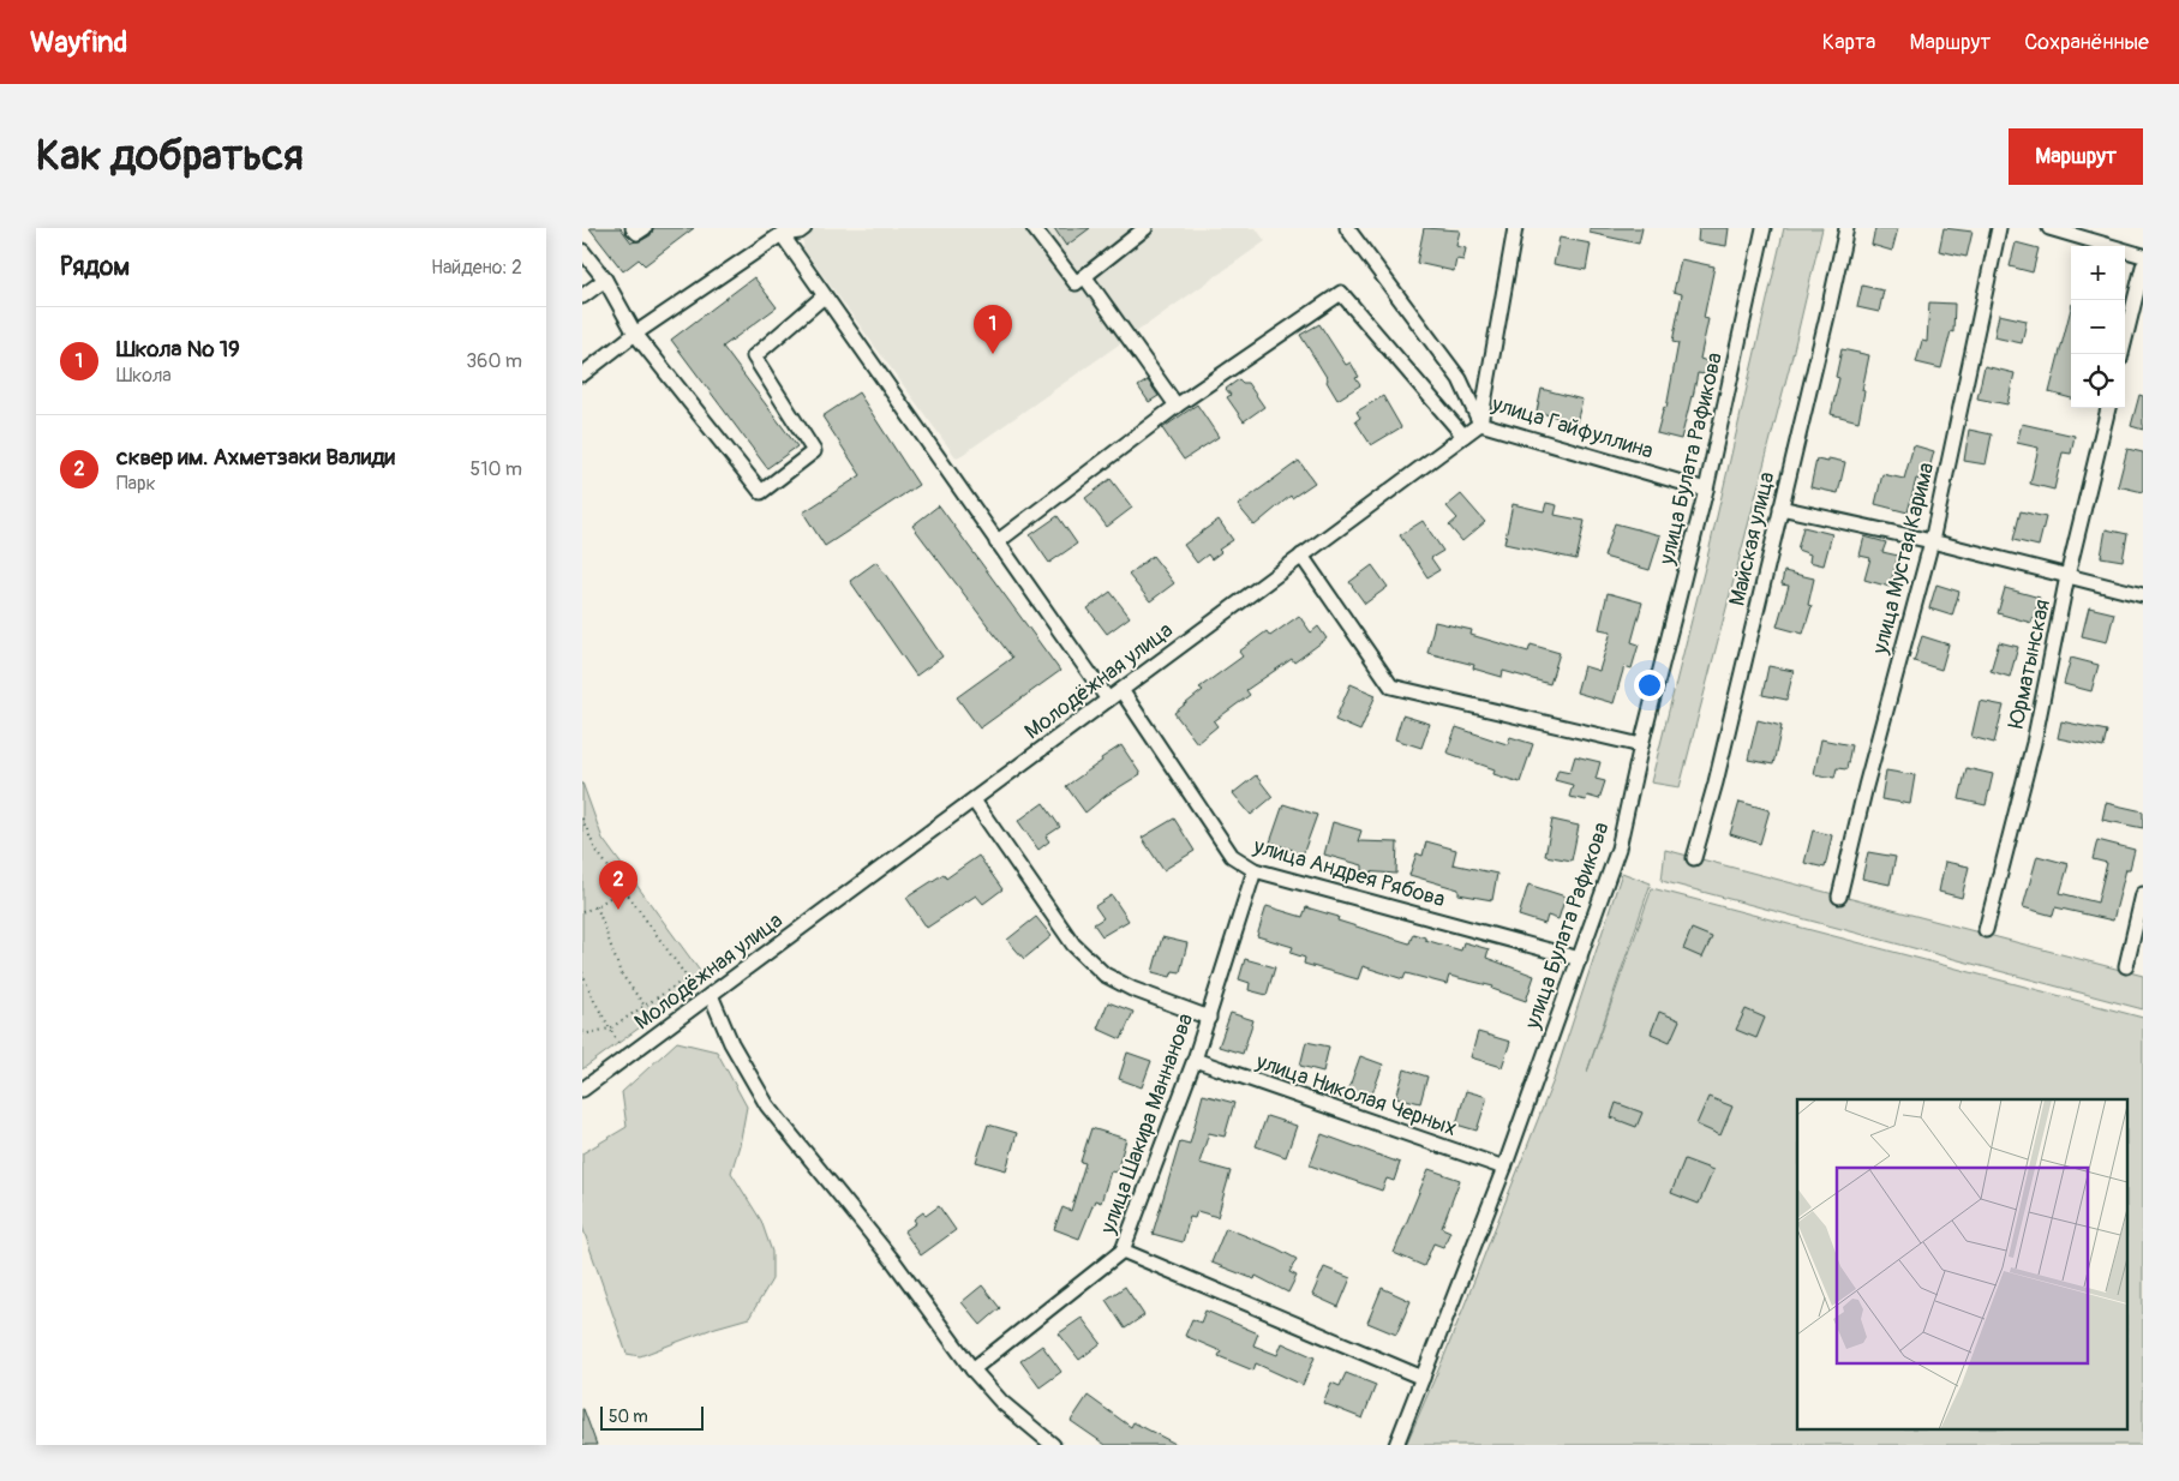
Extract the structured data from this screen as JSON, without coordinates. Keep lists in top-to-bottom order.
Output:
{
  "streets": {
    "street": [
      "улица Гайфуллина",
      "улица Булата Рафикова",
      "Майская улица",
      "улица Мустая Карима",
      "Юрматынская",
      "Молодёжная улица",
      "улица Андрея Рябова",
      "улица Николая Черных",
      "улица Шакира Маннанова"
    ]
  },
  "crossings": [
    ["улица Гайфуллина", "улица Булата Рафикова"],
    ["улица Гайфуллина", "Молодёжная улица"],
    ["улица Булата Рафикова", "улица Андрея Рябова"],
    ["улица Булата Рафикова", "улица Николая Черных"],
    ["улица Булата Рафикова", "улица Шакира Маннанова"],
    ["Молодёжная улица", "улица Андрея Рябова"],
    ["улица Андрея Рябова", "улица Шакира Маннанова"],
    ["улица Николая Черных", "улица Шакира Маннанова"]
  ],
  "scale_bar": "50 m",
  "page": {
    "header": "Wayfind",
    "nav": ["Карта", "Маршрут", "Сохранённые"],
    "buttons": "Маршрут",
    "title": "Как добраться",
    "heading": ["Рядом", "Найдено: 2"],
    "map_buttons": ["+", "−"],
    "pins": ["1", "2"],
    "list": [
      {
        "mark": "1",
        "name": "Школа № 19",
        "note": "Школа",
        "value": "360 m"
      },
      {
        "mark": "2",
        "name": "сквер им. Ахметзаки Валиди",
        "note": "Парк",
        "value": "510 m"
      }
    ],
    "scale": "50 m"
  }
}
